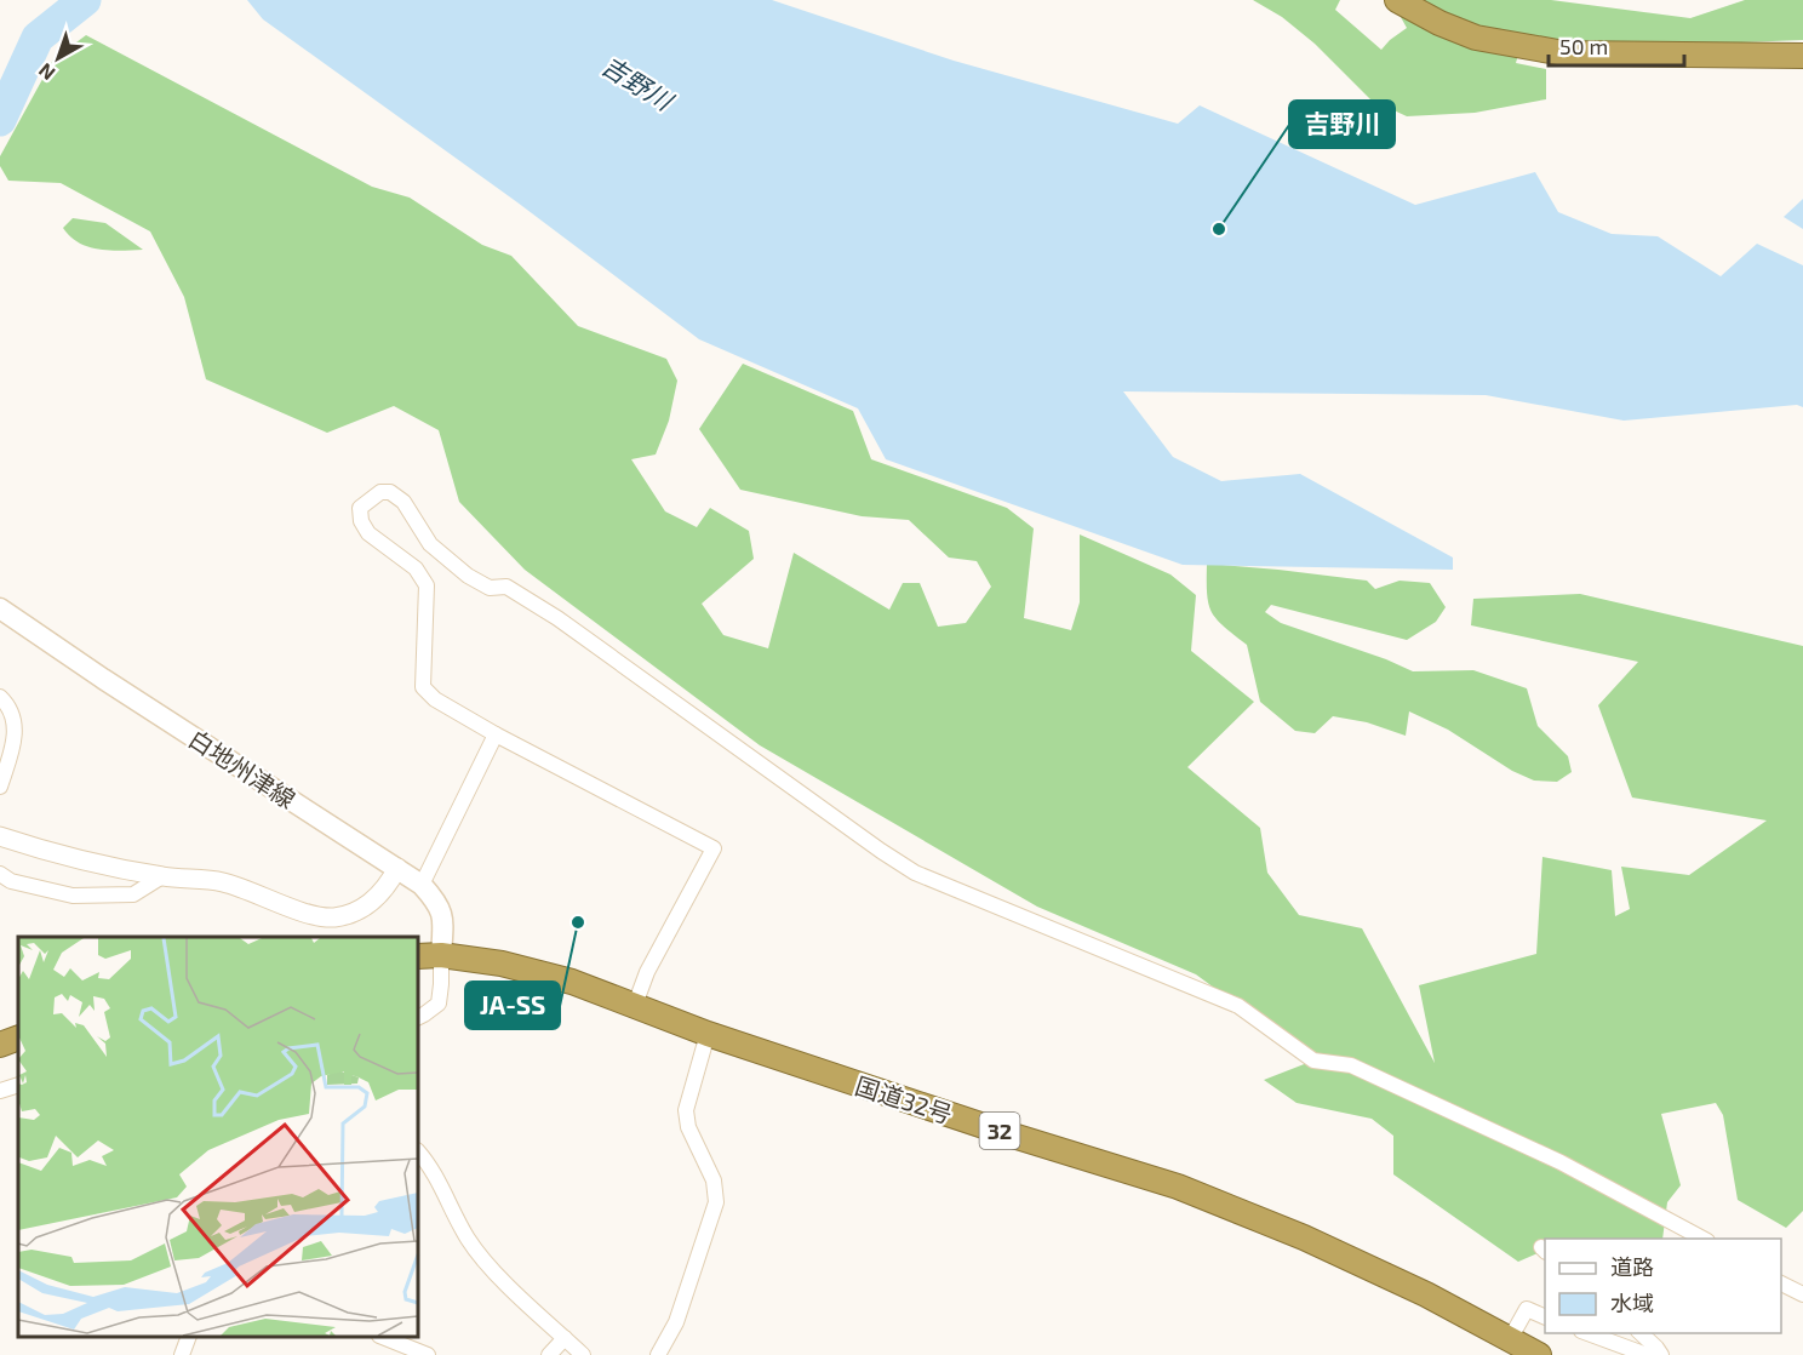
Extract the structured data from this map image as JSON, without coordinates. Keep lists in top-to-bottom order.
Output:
{
  "streets": {
    "highway": ["国道32号", "32"],
    "main road": ["白地州津線"]
  },
  "crossings": [
    ["白地州津線", "国道32号"]
  ],
  "water": ["吉野川"],
  "places": ["吉野川", "JA-SS"],
  "legend": ["道路", "水域"],
  "scale_bar": "50 m",
  "north": "bottom left"
}
